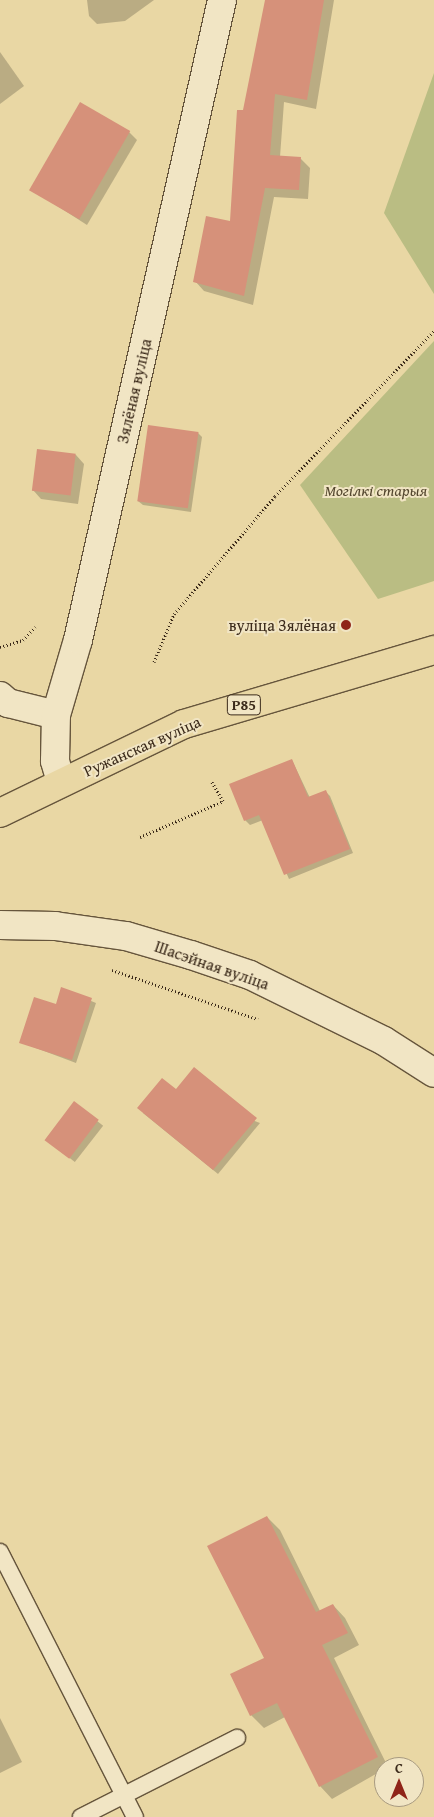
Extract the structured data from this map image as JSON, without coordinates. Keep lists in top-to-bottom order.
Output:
{
  "streets": {
    "main road": ["Р85", "Ружанская вуліца"],
    "street": ["Зялёная вуліца", "Шасэйная вуліца"]
  },
  "crossings": [
    ["Зялёная вуліца", "Ружанская вуліца"]
  ],
  "parks": ["Могілкі старыя"],
  "places": ["вуліца Зялёная"],
  "north": "top"
}
